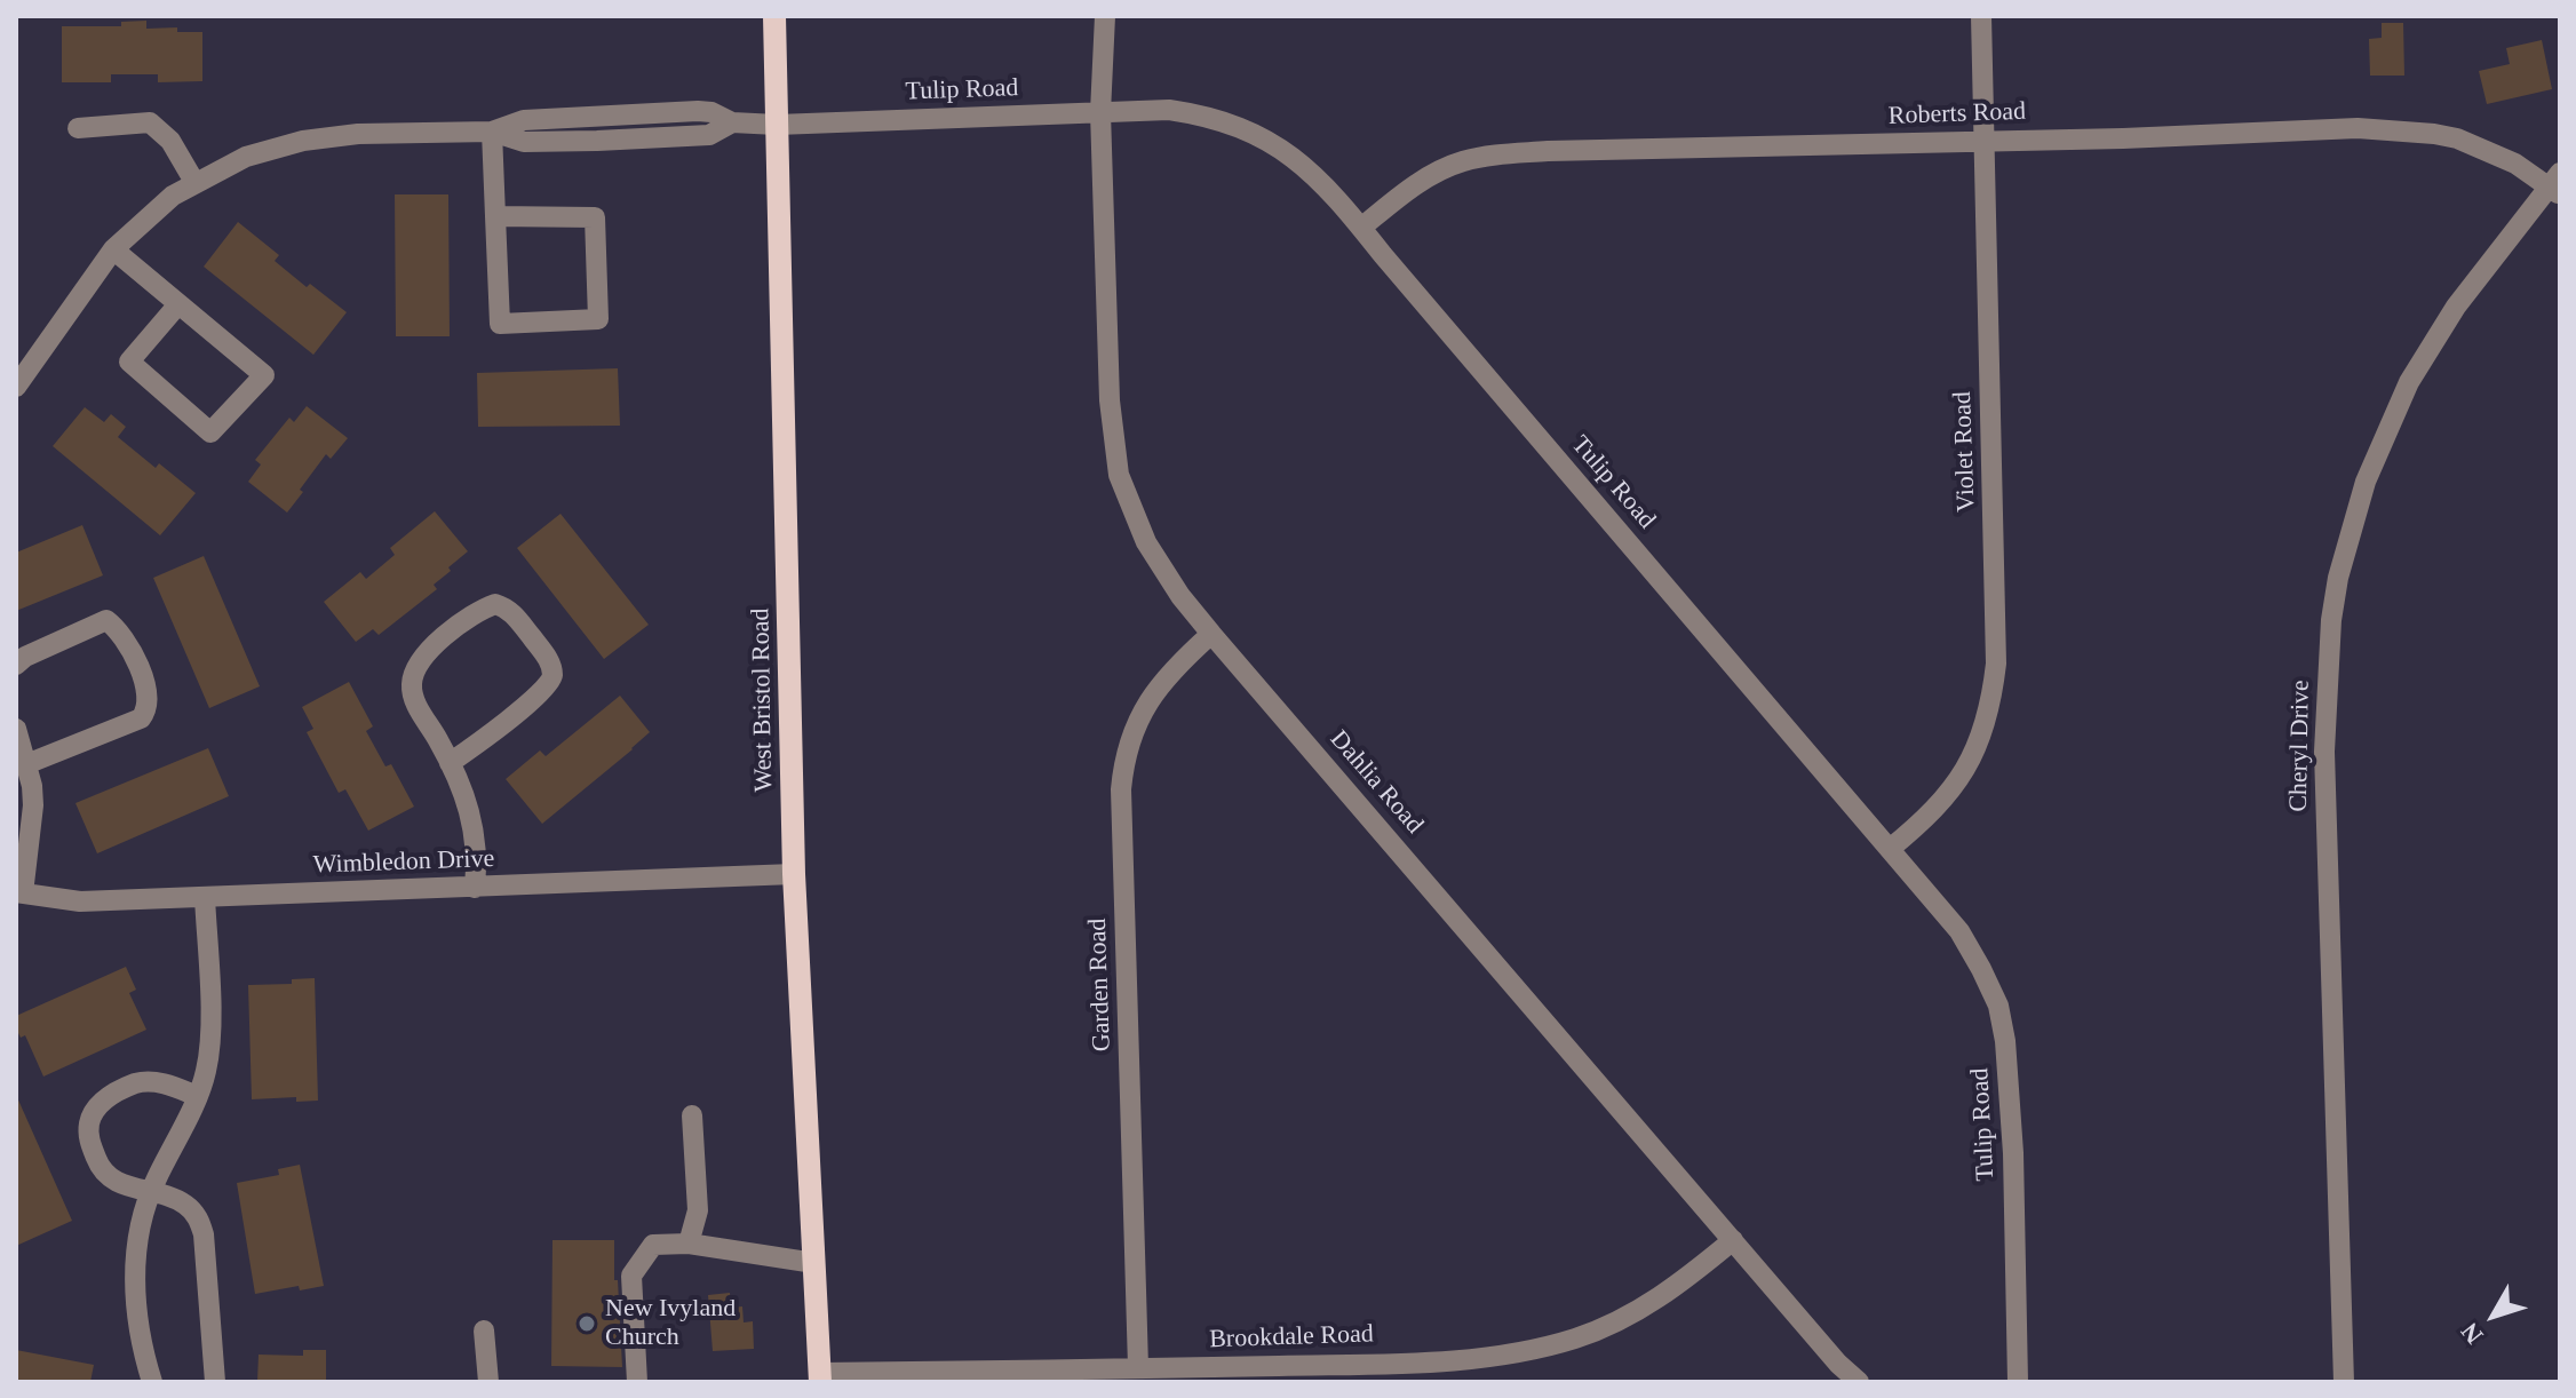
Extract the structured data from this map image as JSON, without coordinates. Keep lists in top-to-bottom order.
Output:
{
  "streets": {
    "main road": ["West Bristol Road"],
    "street": [
      "Tulip Road",
      "Roberts Road",
      "Violet Road",
      "Cheryl Drive",
      "Dahlia Road",
      "Wimbledon Drive",
      "Garden Road",
      "Brookdale Road"
    ]
  },
  "crossings": [
    ["Tulip Road", "Roberts Road"],
    ["Tulip Road", "Violet Road"],
    ["Tulip Road", "West Bristol Road"],
    ["Tulip Road", "Dahlia Road"],
    ["Roberts Road", "Violet Road"],
    ["Roberts Road", "Cheryl Drive"],
    ["West Bristol Road", "Wimbledon Drive"],
    ["West Bristol Road", "Brookdale Road"],
    ["Dahlia Road", "Garden Road"],
    ["Dahlia Road", "Brookdale Road"],
    ["Garden Road", "Brookdale Road"]
  ],
  "places": ["New Ivyland Church"],
  "north": "bottom left"
}
